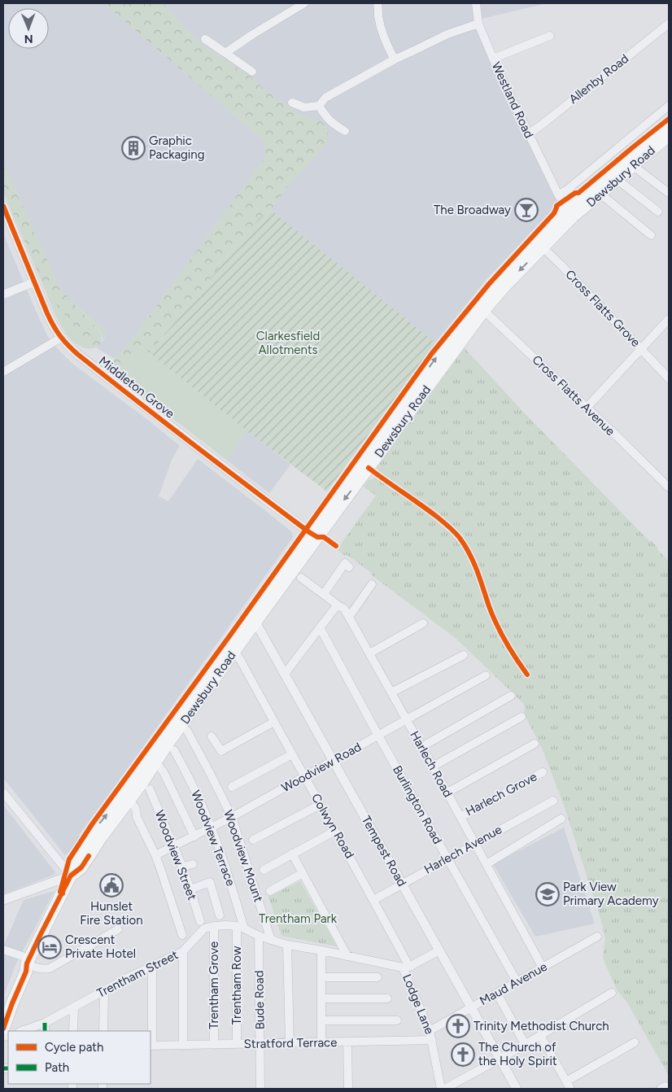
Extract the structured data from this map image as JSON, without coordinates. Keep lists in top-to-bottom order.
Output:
{
  "streets": {
    "main road": ["Dewsbury Road"],
    "street": [
      "Allenby Road",
      "Westland Road",
      "Cross Flatts Grove",
      "Middleton Grove",
      "Cross Flatts Avenue",
      "Harlech Road",
      "Woodview Road",
      "Harlech Grove",
      "Burlington Road",
      "Colwyn Road",
      "Woodview Terrace",
      "Harlech Avenue",
      "Tempest Road",
      "Woodview Street",
      "Woodview Mount",
      "Trentham Street",
      "Maud Avenue",
      "Trentham Grove",
      "Trentham Row",
      "Bude Road",
      "Lodge Lane",
      "Stratford Terrace"
    ]
  },
  "crossings": [
    ["Allenby Road", "Westland Road"],
    ["Westland Road", "Dewsbury Road"],
    ["Dewsbury Road", "Cross Flatts Grove"],
    ["Dewsbury Road", "Middleton Grove"],
    ["Dewsbury Road", "Cross Flatts Avenue"],
    ["Dewsbury Road", "Harlech Road"],
    ["Dewsbury Road", "Colwyn Road"],
    ["Dewsbury Road", "Tempest Road"],
    ["Harlech Road", "Woodview Road"],
    ["Harlech Road", "Harlech Grove"],
    ["Harlech Road", "Harlech Avenue"],
    ["Harlech Road", "Maud Avenue"],
    ["Woodview Road", "Burlington Road"],
    ["Woodview Road", "Colwyn Road"],
    ["Woodview Road", "Woodview Terrace"],
    ["Woodview Road", "Tempest Road"],
    ["Woodview Road", "Woodview Street"],
    ["Woodview Road", "Woodview Mount"],
    ["Burlington Road", "Harlech Avenue"],
    ["Burlington Road", "Maud Avenue"],
    ["Colwyn Road", "Harlech Avenue"],
    ["Colwyn Road", "Trentham Street"],
    ["Colwyn Road", "Lodge Lane"],
    ["Woodview Terrace", "Trentham Street"],
    ["Woodview Terrace", "Trentham Row"],
    ["Harlech Avenue", "Tempest Road"],
    ["Tempest Road", "Maud Avenue"],
    ["Woodview Mount", "Trentham Street"],
    ["Trentham Street", "Trentham Grove"],
    ["Trentham Street", "Trentham Row"],
    ["Trentham Street", "Bude Road"],
    ["Trentham Street", "Lodge Lane"],
    ["Maud Avenue", "Lodge Lane"],
    ["Trentham Grove", "Stratford Terrace"],
    ["Trentham Row", "Stratford Terrace"],
    ["Bude Road", "Stratford Terrace"],
    ["Lodge Lane", "Stratford Terrace"]
  ],
  "parks": ["Clarkesfield Allotments", "Trentham Park"],
  "places": {
    "building": ["Graphic Packaging"],
    "bar": ["The Broadway"],
    "public building": ["Hunslet Fire Station"],
    "school or university": ["Park View Primary Academy"],
    "hotel": ["Crescent Private Hotel"],
    "church": ["Trinity Methodist Church", "The Church of the Holy Spirit"]
  },
  "legend": ["Cycle path", "Path"],
  "north": "bottom"
}
